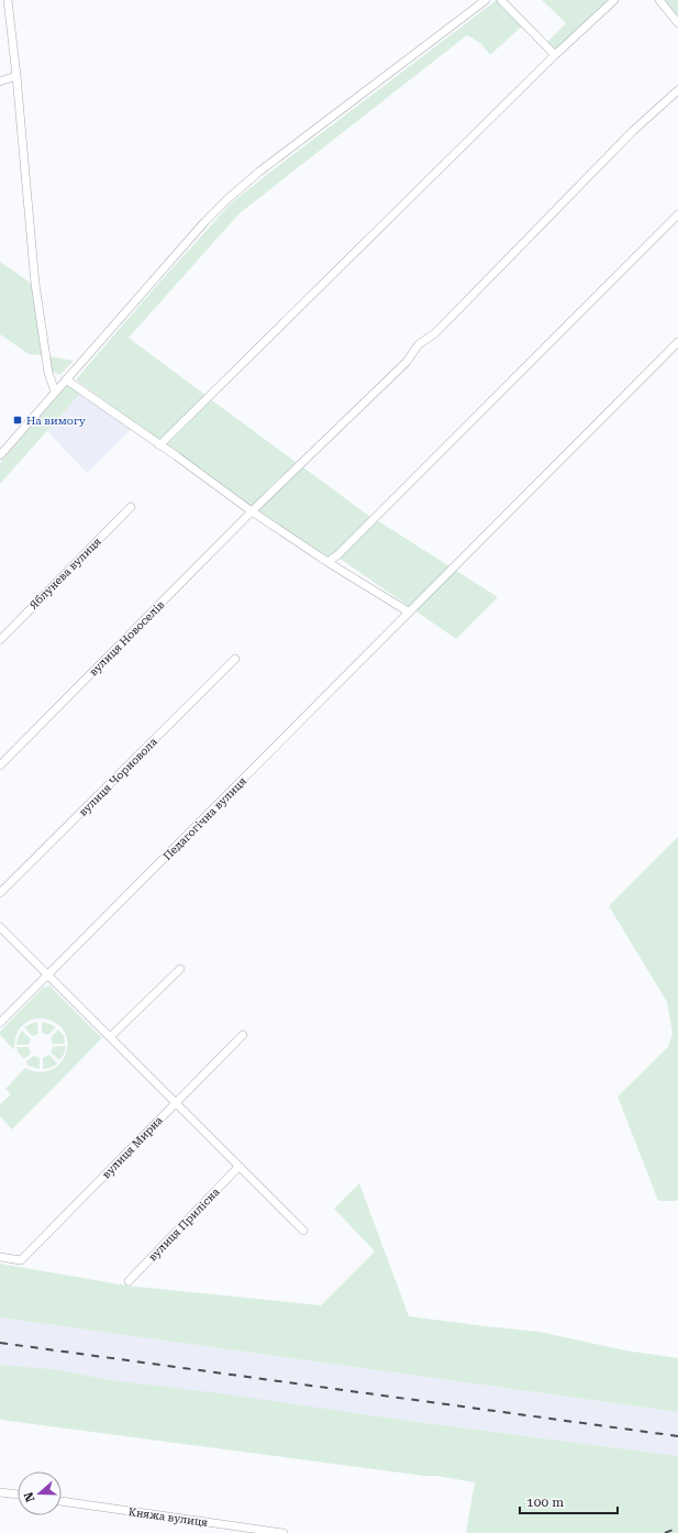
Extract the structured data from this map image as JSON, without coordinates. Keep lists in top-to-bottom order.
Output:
{
  "streets": {
    "street": [
      "Яблунева вулиця",
      "вулиця Новоселів",
      "вулиця Чорновола",
      "Педагогічна вулиця",
      "вулиця Мирна",
      "вулиця Прилісна",
      "Княжа вулиця"
    ]
  },
  "places": {
    "transit": ["На вимогу"]
  },
  "scale_bar": "100 m",
  "north": "left"
}
